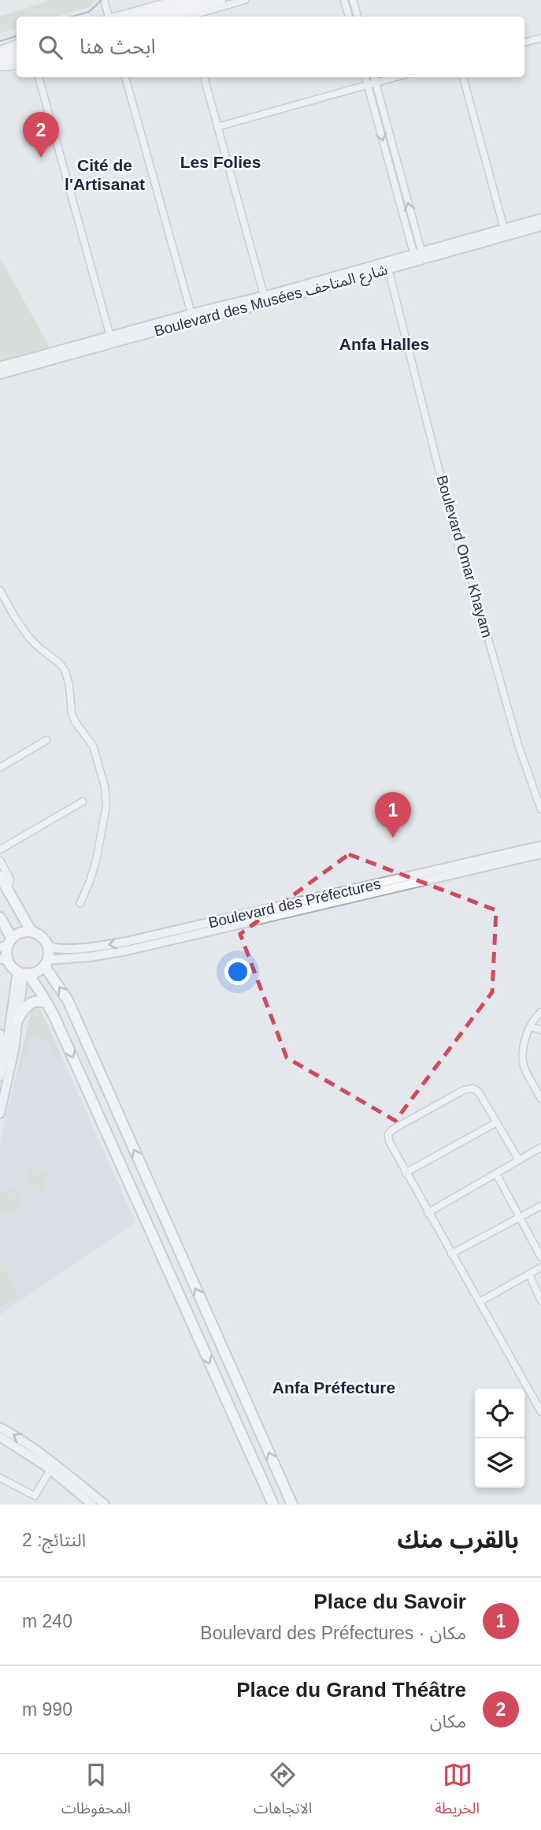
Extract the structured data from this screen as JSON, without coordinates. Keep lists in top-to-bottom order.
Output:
{
  "streets": {
    "street": ["Boulevard des Musées شارع المتاحف", "Boulevard Omar Khayam", "Boulevard des Préfectures"]
  },
  "crossings": [
    ["Boulevard des Musées شارع المتاحف", "Boulevard Omar Khayam"]
  ],
  "districts": [
    "Les Folies",
    "Cité de l'Artisanat",
    "Anfa Halles",
    "Anfa Préfecture"
  ],
  "page": {
    "search": "ابحث هنا",
    "pins": ["2", "1"],
    "heading": ["بالقرب منك", "النتائج: 2"],
    "list": [
      {
        "mark": "1",
        "name": "Place du Savoir",
        "note": "مكان · Boulevard des Préfectures",
        "value": "240 m"
      },
      {
        "mark": "2",
        "name": "Place du Grand Théâtre",
        "note": "مكان",
        "value": "990 m"
      }
    ],
    "nav": ["الخريطة", "الاتجاهات", "المحفوظات"]
  }
}
